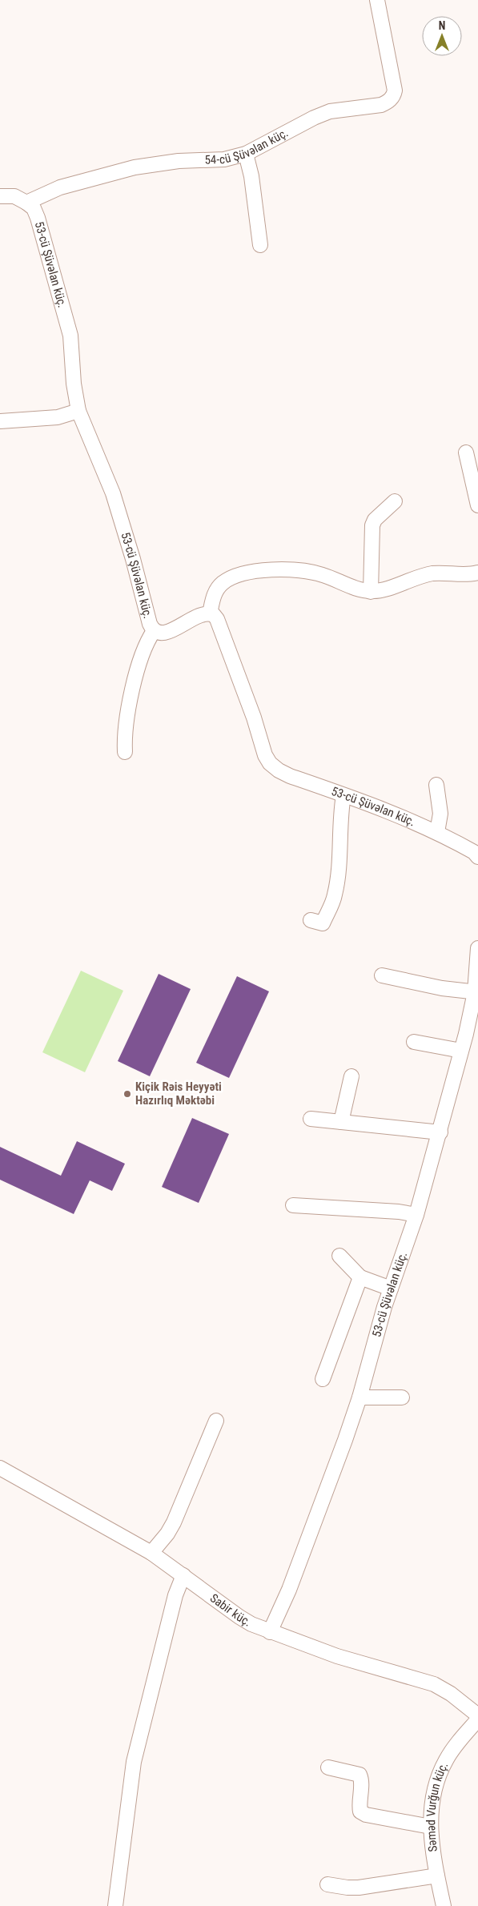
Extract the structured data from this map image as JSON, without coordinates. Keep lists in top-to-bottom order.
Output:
{
  "streets": {
    "street": [
      "54-cü Şüvəlan küç.",
      "53-cü Şüvəlan küç.",
      "Sabir küç.",
      "Səməd Vurğun küç."
    ]
  },
  "crossings": [
    ["54-cü Şüvəlan küç.", "53-cü Şüvəlan küç."],
    ["53-cü Şüvəlan küç.", "Sabir küç."]
  ],
  "places": ["Kiçik Rəis Heyyəti Hazırlıq Məktəbi"],
  "north": "top"
}
